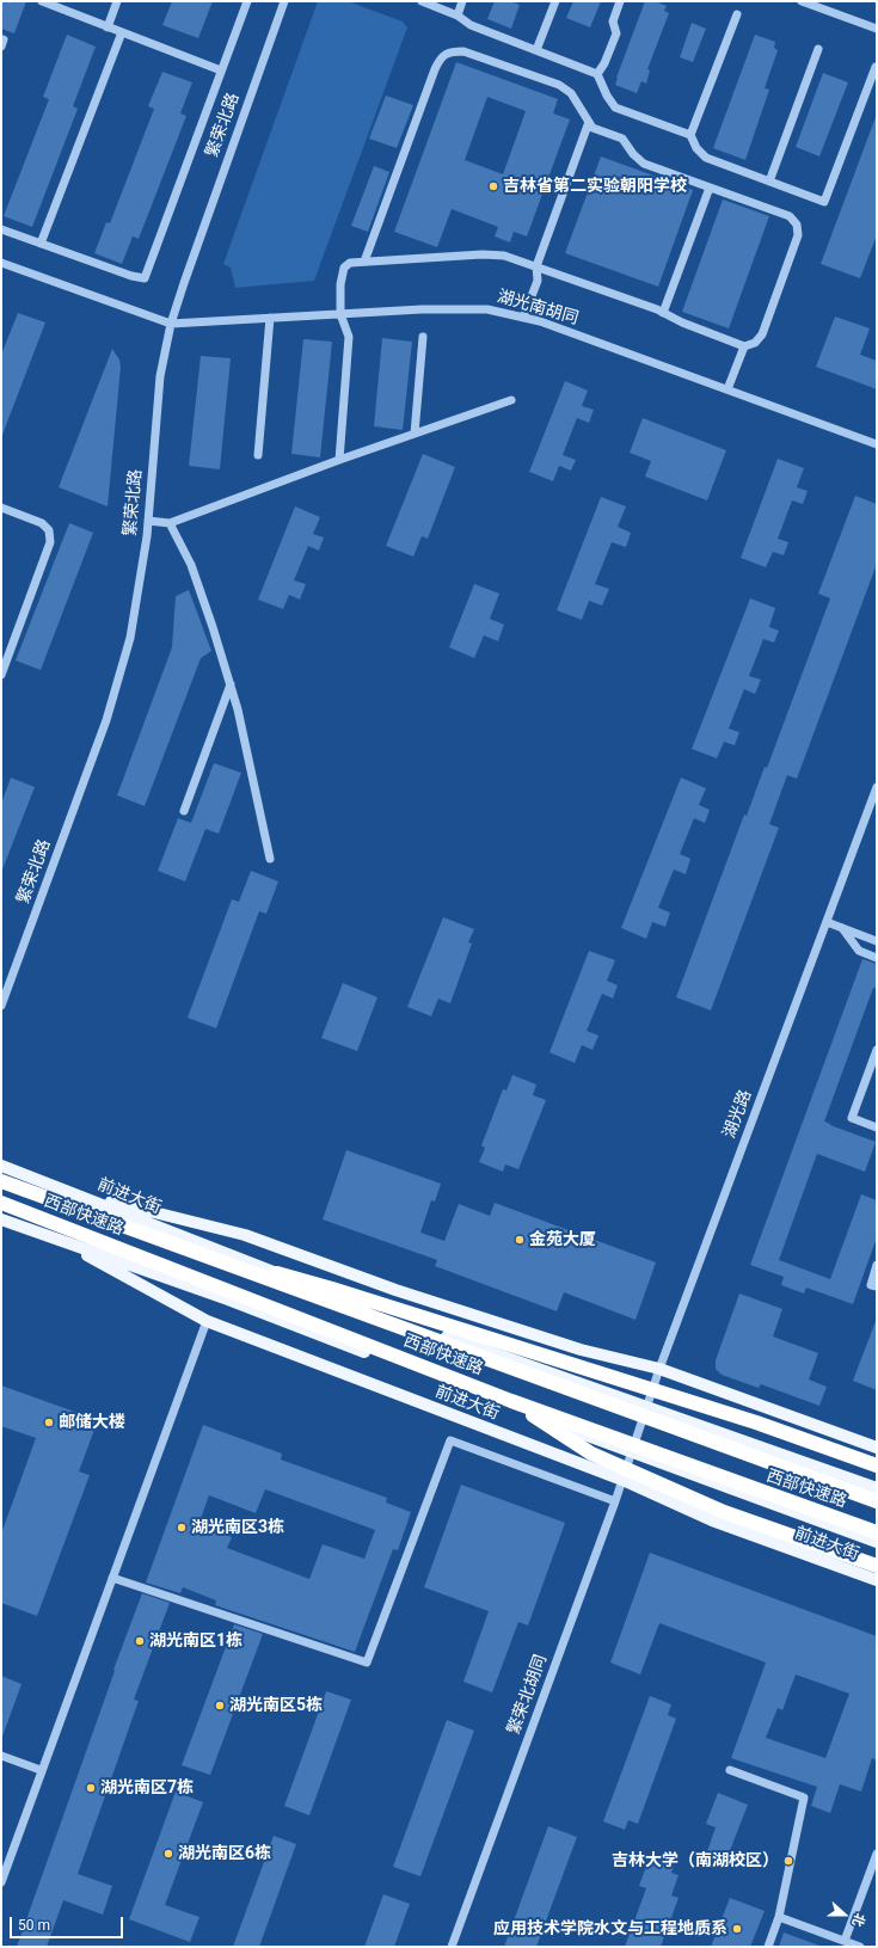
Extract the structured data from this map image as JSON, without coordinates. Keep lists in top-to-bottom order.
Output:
{
  "streets": {
    "highway": ["西部快速路"],
    "main road": ["前进大街"],
    "street": [
      "繁荣北路",
      "湖光南胡同",
      "湖光路",
      "繁荣北胡同"
    ]
  },
  "crossings": [
    ["繁荣北路", "湖光南胡同"],
    ["湖光路", "前进大街"],
    ["湖光路", "繁荣北胡同"],
    ["前进大街", "繁荣北胡同"]
  ],
  "places": [
    "吉林省第二实验朝阳学校",
    "金苑大厦",
    "邮储大楼",
    "湖光南区3栋",
    "湖光南区1栋",
    "湖光南区5栋",
    "湖光南区7栋",
    "湖光南区6栋",
    "吉林大学（南湖校区）",
    "应用技术学院水文与工程地质系"
  ],
  "scale_bar": "50 m",
  "north": "right"
}
